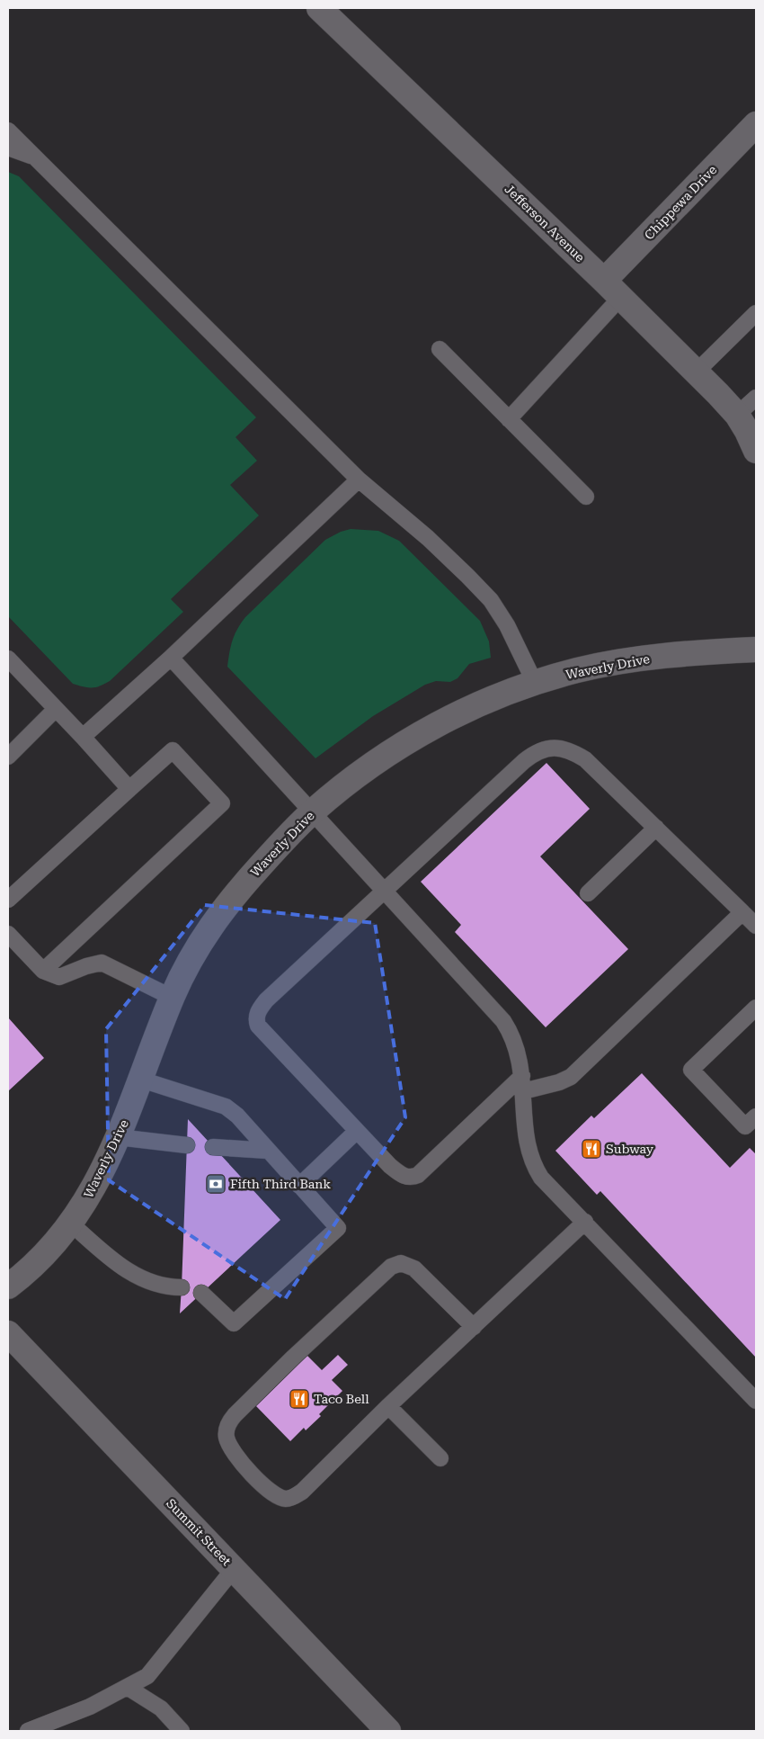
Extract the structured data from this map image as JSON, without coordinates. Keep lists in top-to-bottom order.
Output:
{
  "streets": {
    "street": [
      "Chippewa Drive",
      "Jefferson Avenue",
      "Waverly Drive",
      "Summit Street"
    ]
  },
  "crossings": [
    ["Chippewa Drive", "Jefferson Avenue"]
  ],
  "places": {
    "restaurant": ["Subway", "Taco Bell"],
    "bank": ["Fifth Third Bank"]
  }
}
